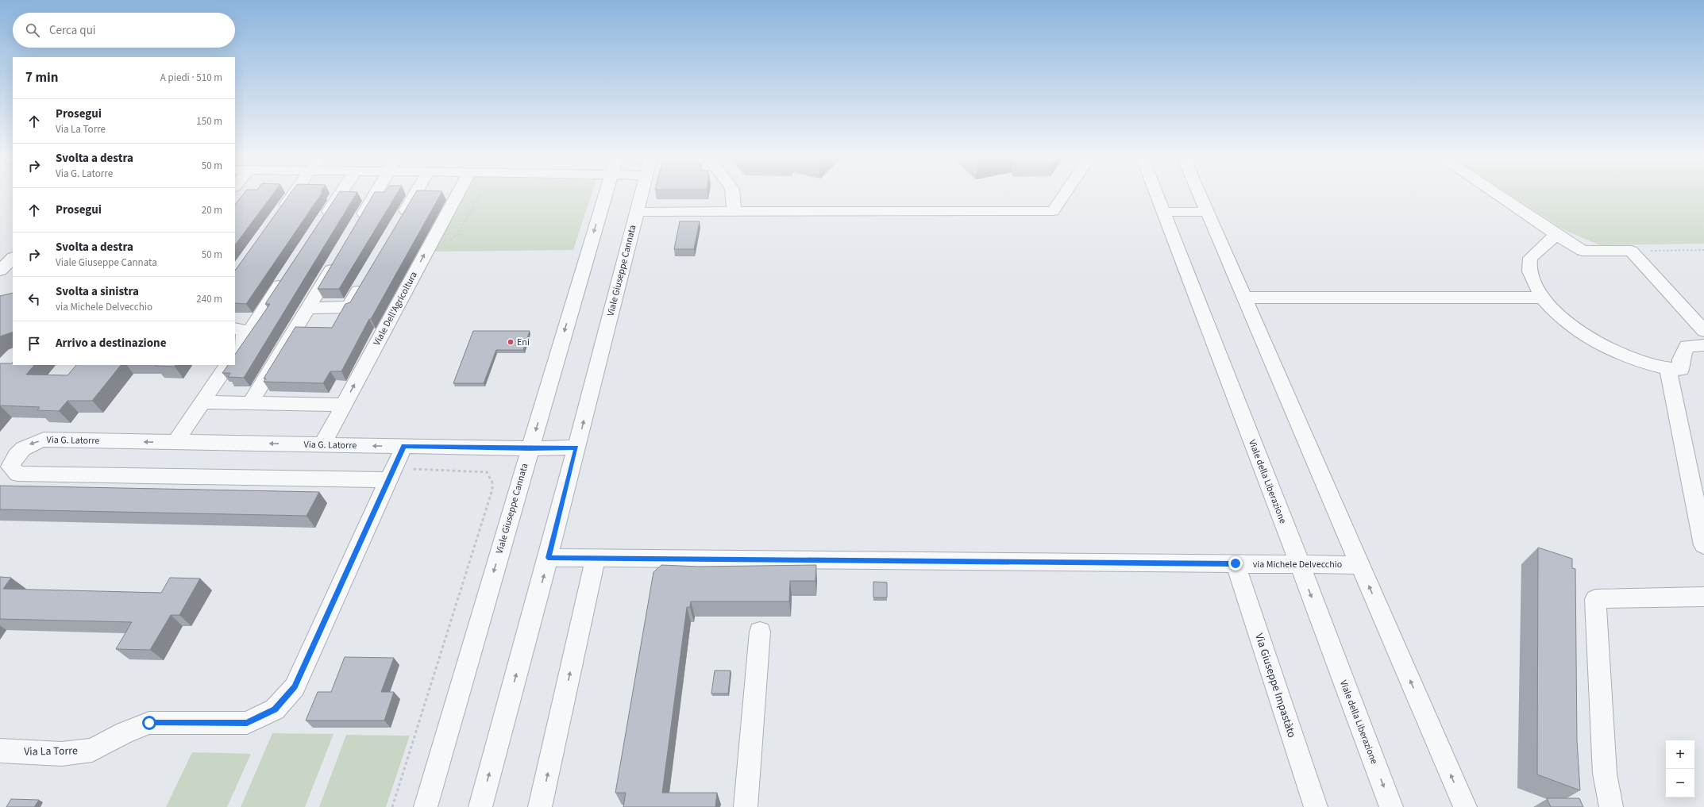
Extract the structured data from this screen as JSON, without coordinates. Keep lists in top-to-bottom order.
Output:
{
  "streets": {
    "street": [
      "Viale Giuseppe Cannata",
      "Viale Dell'Agricoltura",
      "Via G. Latorre",
      "Viale della Liberazione",
      "via Michele Delvecchio",
      "Via Giuseppe Impastàto",
      "Via La Torre"
    ]
  },
  "crossings": [
    ["Viale Giuseppe Cannata", "Via G. Latorre"],
    ["Viale Giuseppe Cannata", "via Michele Delvecchio"],
    ["Viale Dell'Agricoltura", "Via G. Latorre"],
    ["Via G. Latorre", "Via La Torre"],
    ["Viale della Liberazione", "via Michele Delvecchio"],
    ["via Michele Delvecchio", "Via Giuseppe Impastàto"]
  ],
  "places": ["Eni"],
  "page": {
    "search": "Cerca qui",
    "heading": ["7 min", "A piedi · 510 m"],
    "list": [
      ["Prosegui", "Via La Torre", "150 m"],
      ["Svolta a destra", "Via G. Latorre", "50 m"],
      ["Prosegui", "20 m"],
      ["Svolta a destra", "Viale Giuseppe Cannata", "50 m"],
      ["Svolta a sinistra", "via Michele Delvecchio", "240 m"],
      "Arrivo a destinazione"
    ],
    "map_buttons": ["+", "−"]
  }
}
